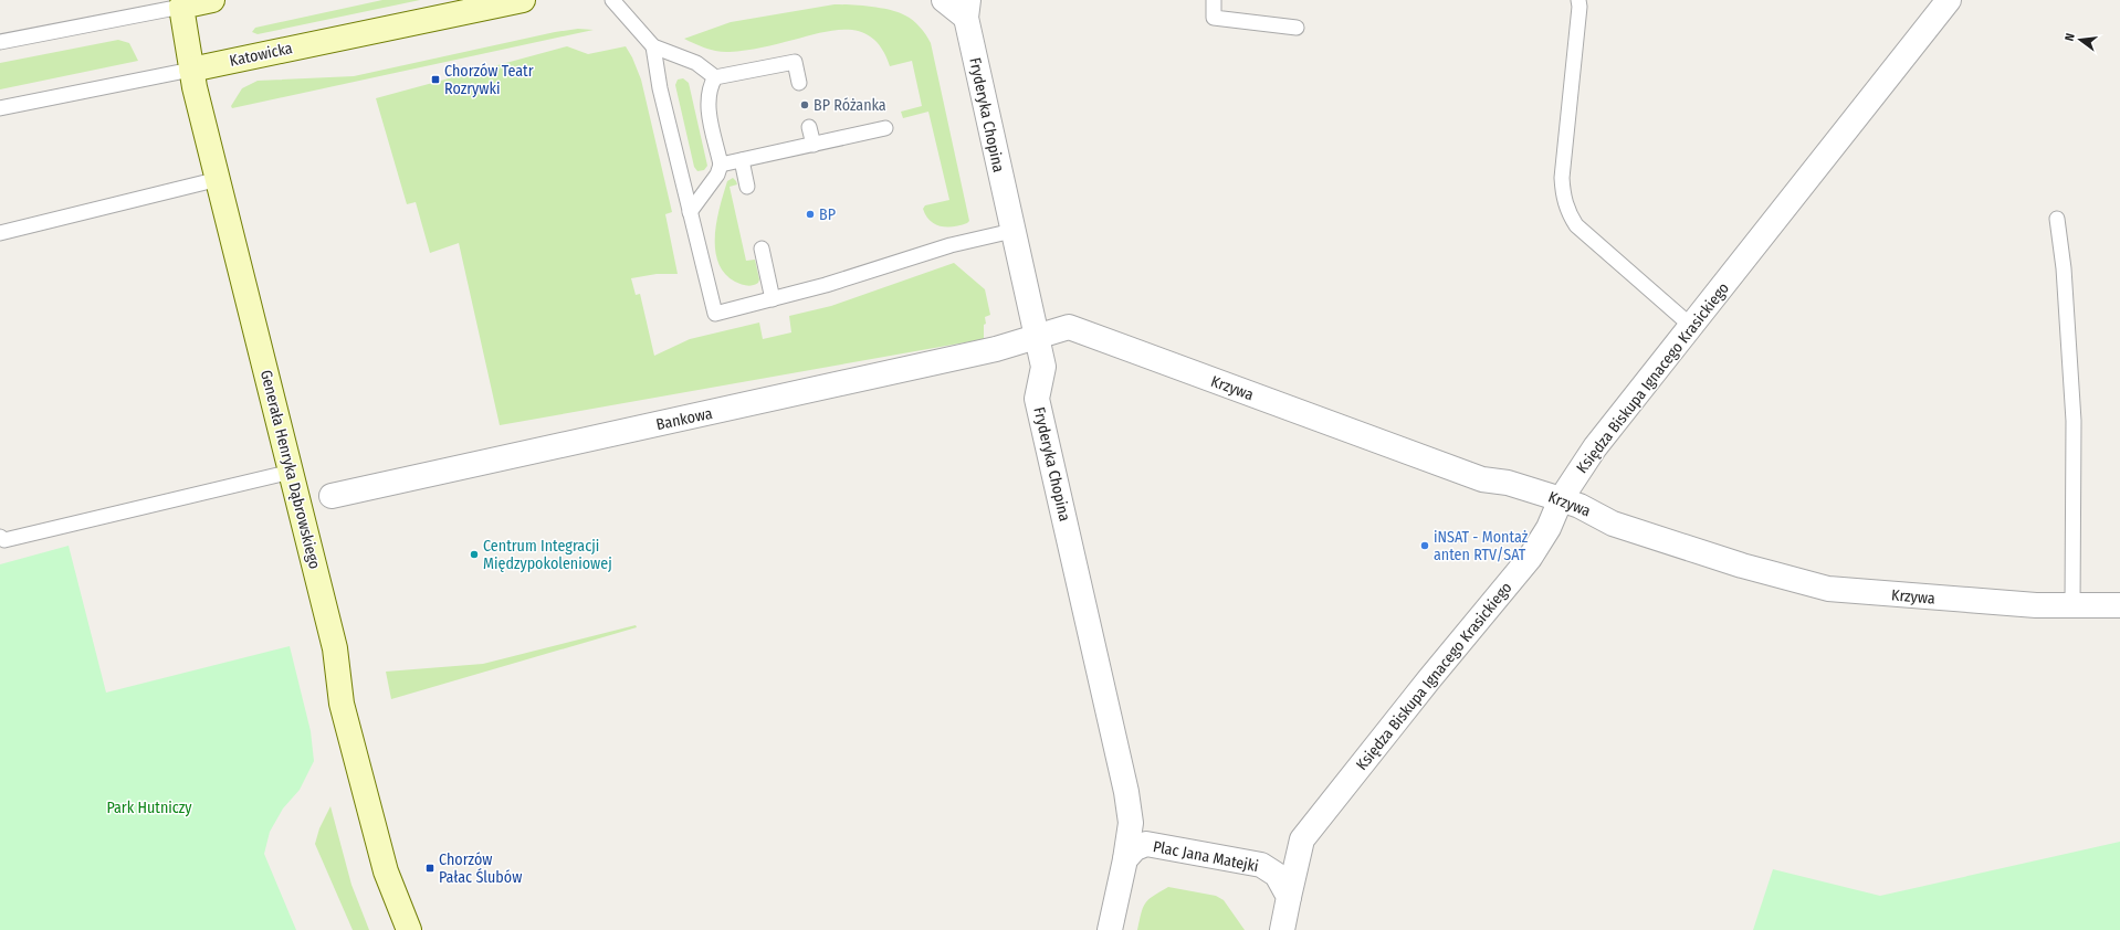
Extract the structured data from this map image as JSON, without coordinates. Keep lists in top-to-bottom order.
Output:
{
  "streets": {
    "street": [
      "Katowicka",
      "Fryderyka Chopina",
      "Księdza Biskupa Ignacego Krasickiego",
      "Krzywa",
      "Bankowa",
      "Generała Henryka Dąbrowskiego",
      "Plac Jana Matejki"
    ]
  },
  "crossings": [
    ["Katowicka", "Generała Henryka Dąbrowskiego"],
    ["Fryderyka Chopina", "Krzywa"],
    ["Fryderyka Chopina", "Bankowa"],
    ["Fryderyka Chopina", "Plac Jana Matejki"],
    ["Księdza Biskupa Ignacego Krasickiego", "Krzywa"],
    ["Księdza Biskupa Ignacego Krasickiego", "Plac Jana Matejki"],
    ["Krzywa", "Bankowa"]
  ],
  "parks": ["Park Hutniczy"],
  "places": {
    "transit": ["Chorzów Teatr Rozrywki", "Chorzów Pałac Ślubów"],
    "other": [
      "BP Różanka",
      "BP",
      "iNSAT - Montaż anten RTV/SAT",
      "Centrum Integracji Międzypokoleniowej"
    ]
  },
  "north": "left"
}
